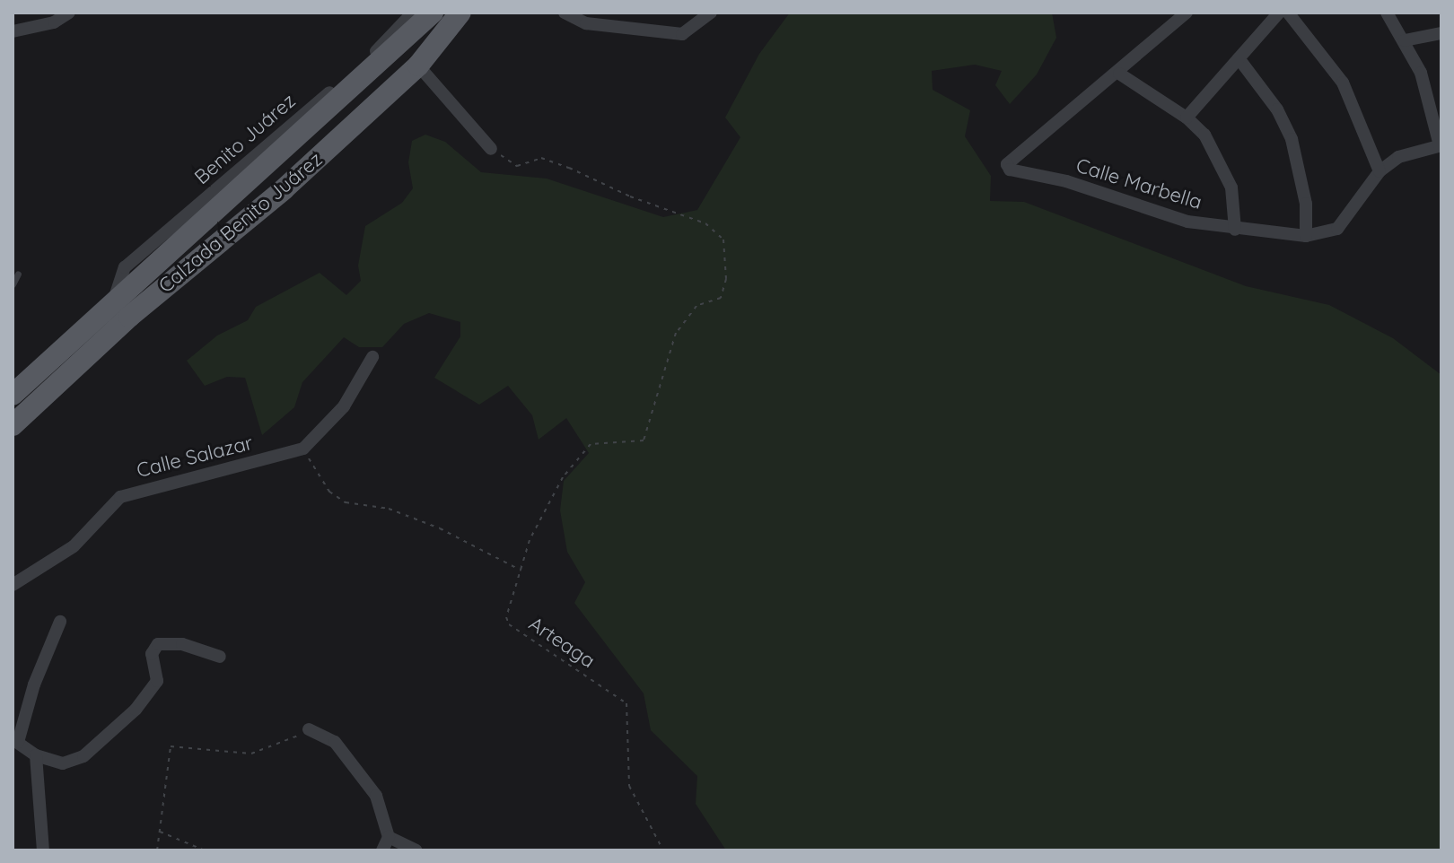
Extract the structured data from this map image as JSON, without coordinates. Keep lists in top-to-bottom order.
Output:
{
  "streets": {
    "main road": ["Calzada Benito Juárez"],
    "street": ["Benito Juárez", "Calle Marbella", "Calle Salazar"],
    "path": ["Arteaga"]
  },
  "crossings": [
    ["Benito Juárez", "Calzada Benito Juárez"]
  ]
}
